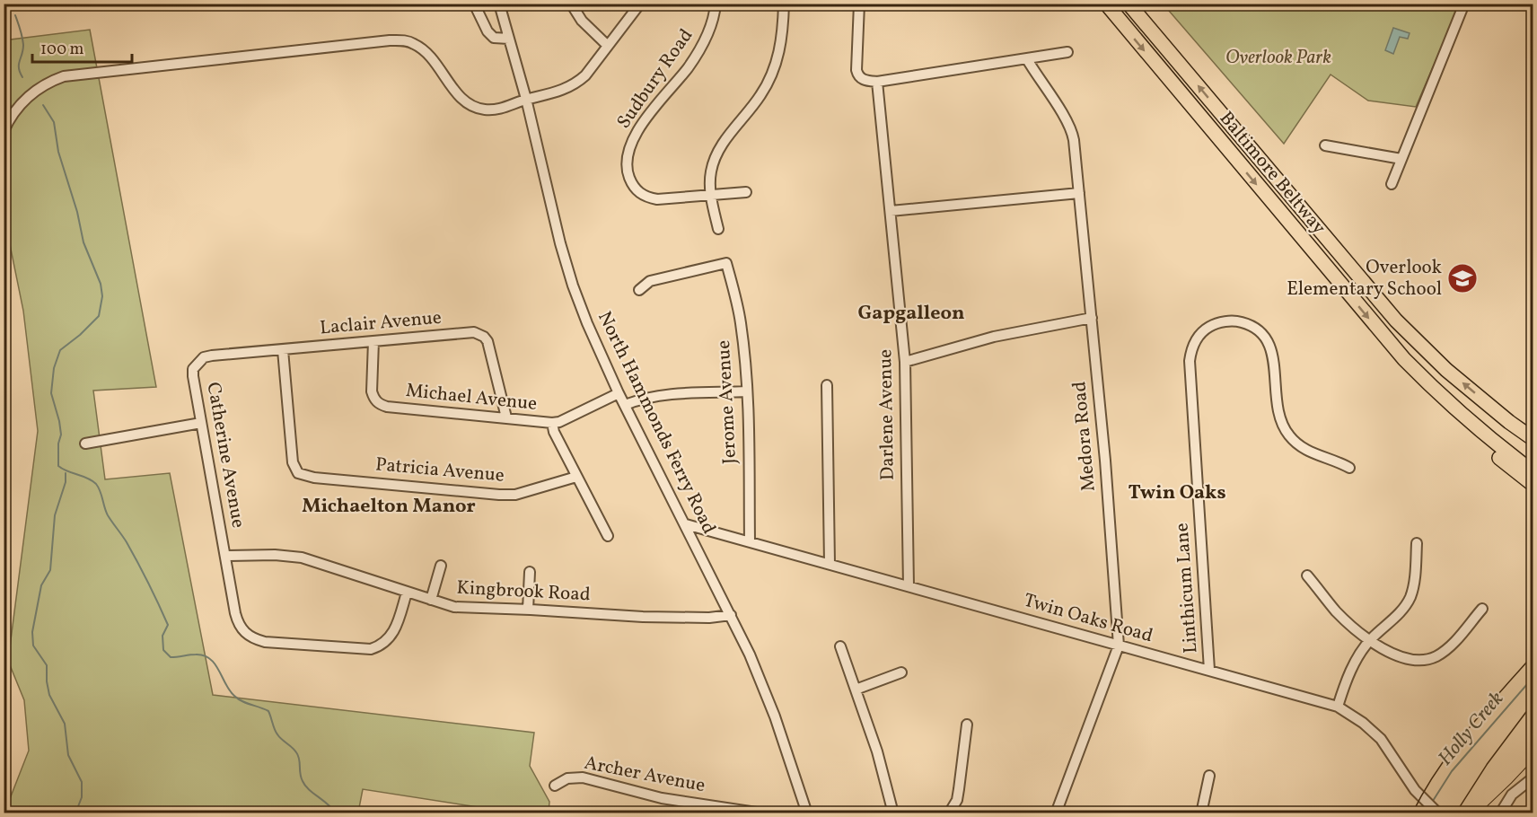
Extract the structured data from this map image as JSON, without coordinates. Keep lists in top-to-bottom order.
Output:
{
  "streets": {
    "highway": ["Baltimore Beltway"],
    "street": [
      "Sudbury Road",
      "Laclair Avenue",
      "Michael Avenue",
      "Jerome Avenue",
      "Darlene Avenue",
      "North Hammonds Ferry Road",
      "Medora Road",
      "Catherine Avenue",
      "Patricia Avenue",
      "Linthicum Lane",
      "Kingbrook Road",
      "Twin Oaks Road",
      "Archer Avenue"
    ]
  },
  "crossings": [
    ["Laclair Avenue", "Michael Avenue"],
    ["Laclair Avenue", "Catherine Avenue"],
    ["Laclair Avenue", "Patricia Avenue"],
    ["Michael Avenue", "North Hammonds Ferry Road"],
    ["Jerome Avenue", "Twin Oaks Road"],
    ["Darlene Avenue", "Twin Oaks Road"],
    ["North Hammonds Ferry Road", "Kingbrook Road"],
    ["North Hammonds Ferry Road", "Twin Oaks Road"],
    ["Medora Road", "Twin Oaks Road"],
    ["Catherine Avenue", "Kingbrook Road"],
    ["Linthicum Lane", "Twin Oaks Road"]
  ],
  "districts": ["Gapgalleon", "Twin Oaks", "Michaelton Manor"],
  "water": ["Holly Creek"],
  "parks": ["Overlook Park"],
  "places": {
    "school or university": ["Overlook Elementary School"]
  },
  "scale_bar": "100 m"
}
